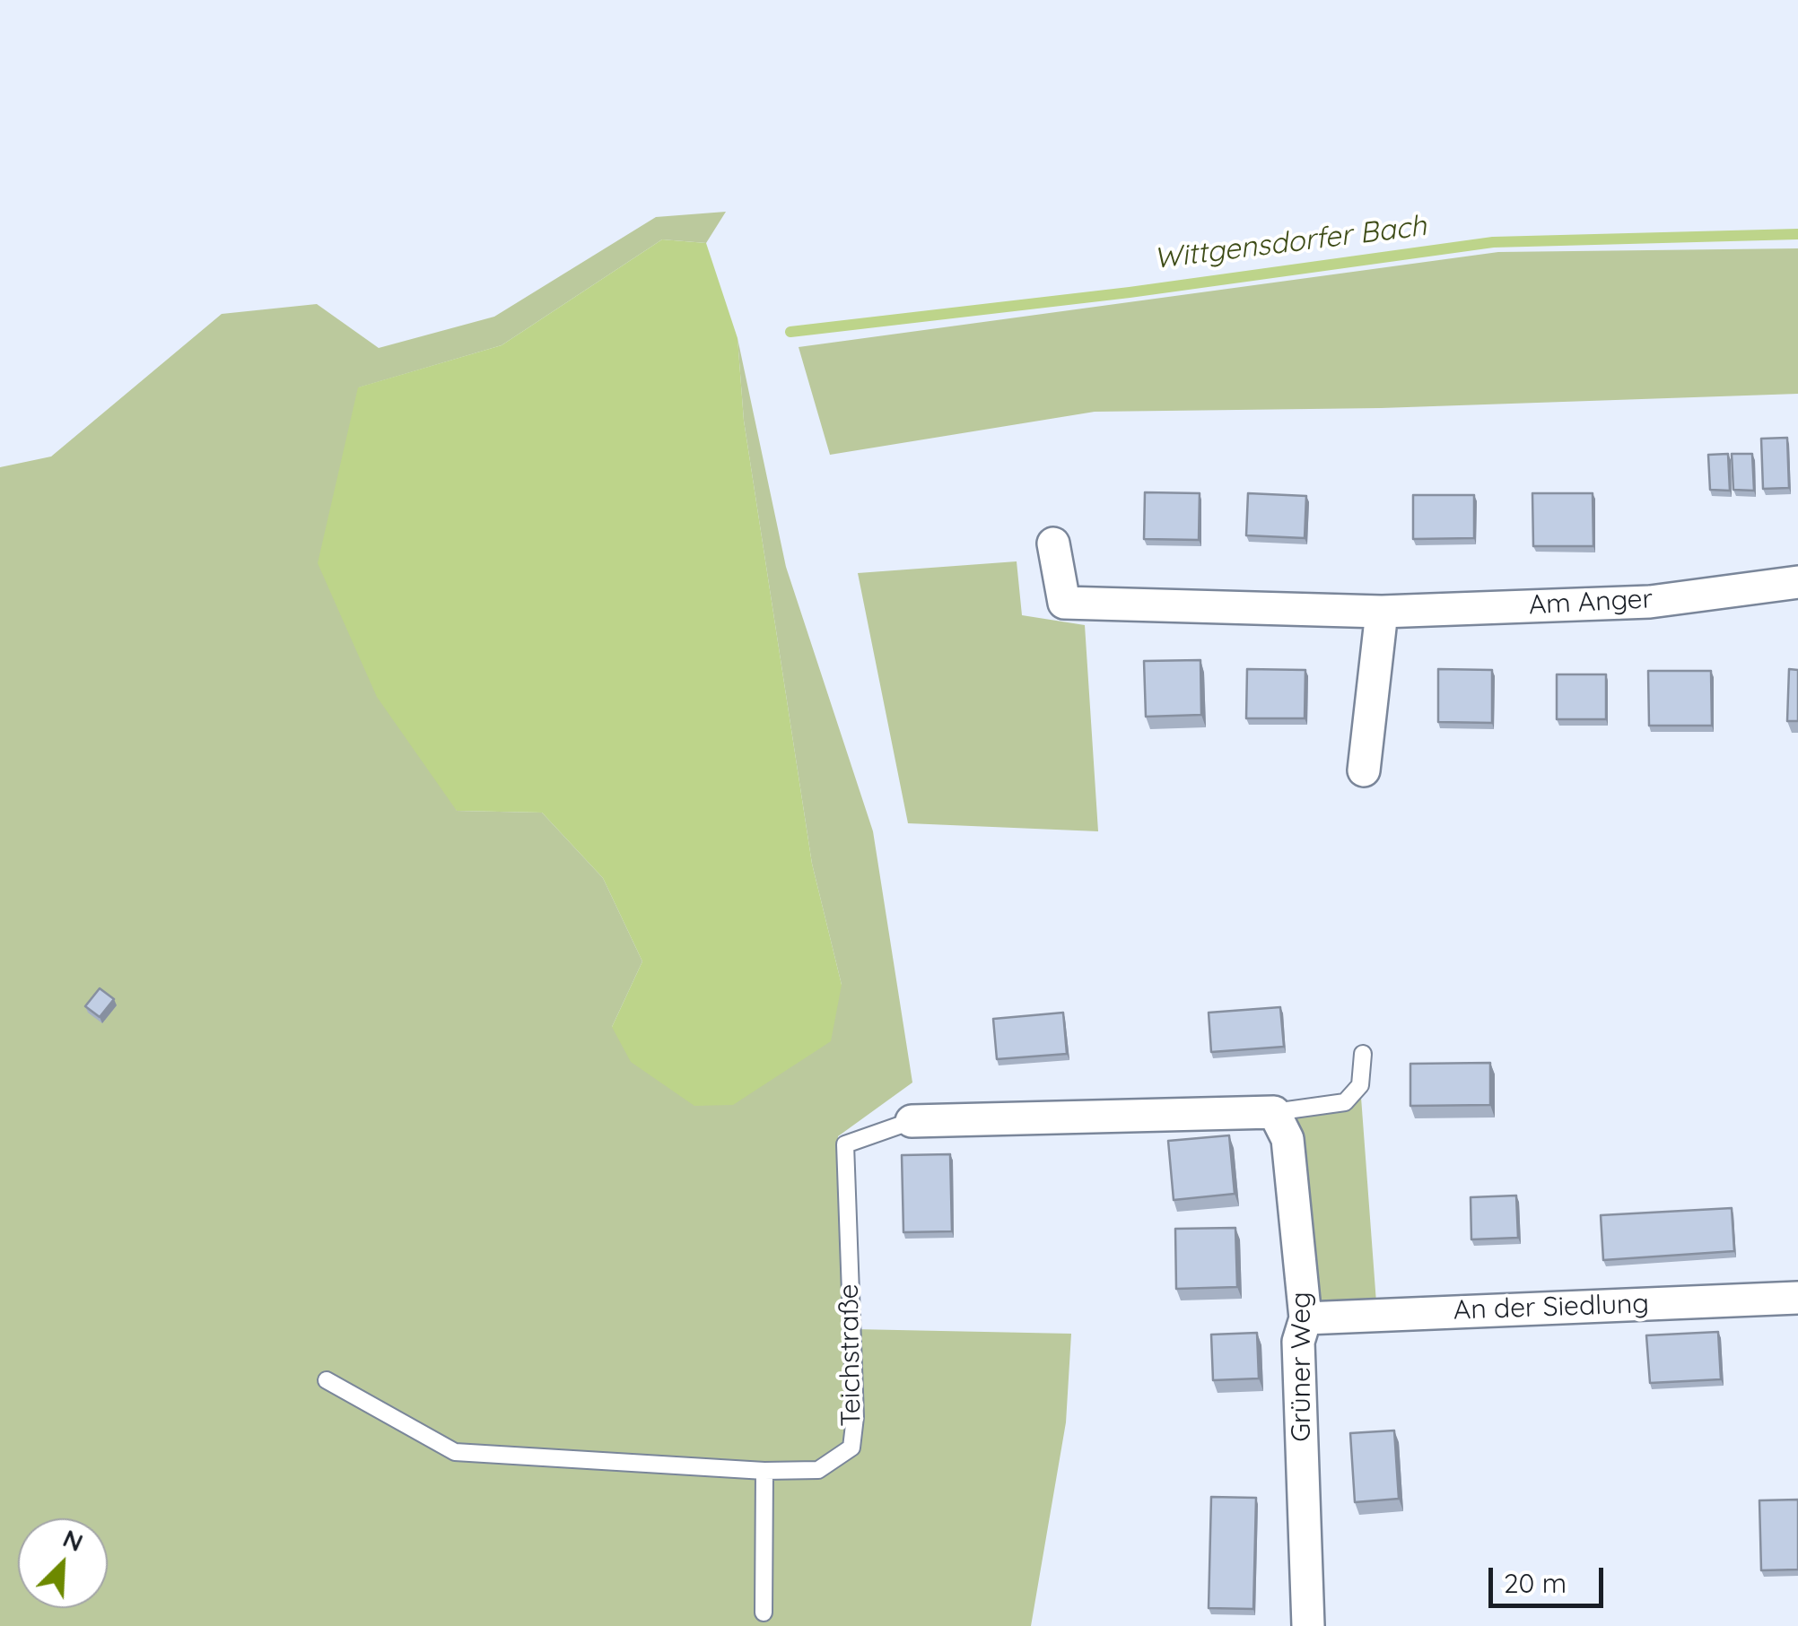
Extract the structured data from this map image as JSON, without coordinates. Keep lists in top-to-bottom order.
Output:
{
  "streets": {
    "street": [
      "Am Anger",
      "An der Siedlung",
      "Teichstraße",
      "Grüner Weg"
    ]
  },
  "crossings": [
    ["An der Siedlung", "Grüner Weg"],
    ["Teichstraße", "Grüner Weg"]
  ],
  "water": ["Wittgensdorfer Bach"],
  "scale_bar": "20 m",
  "north": "top right"
}
